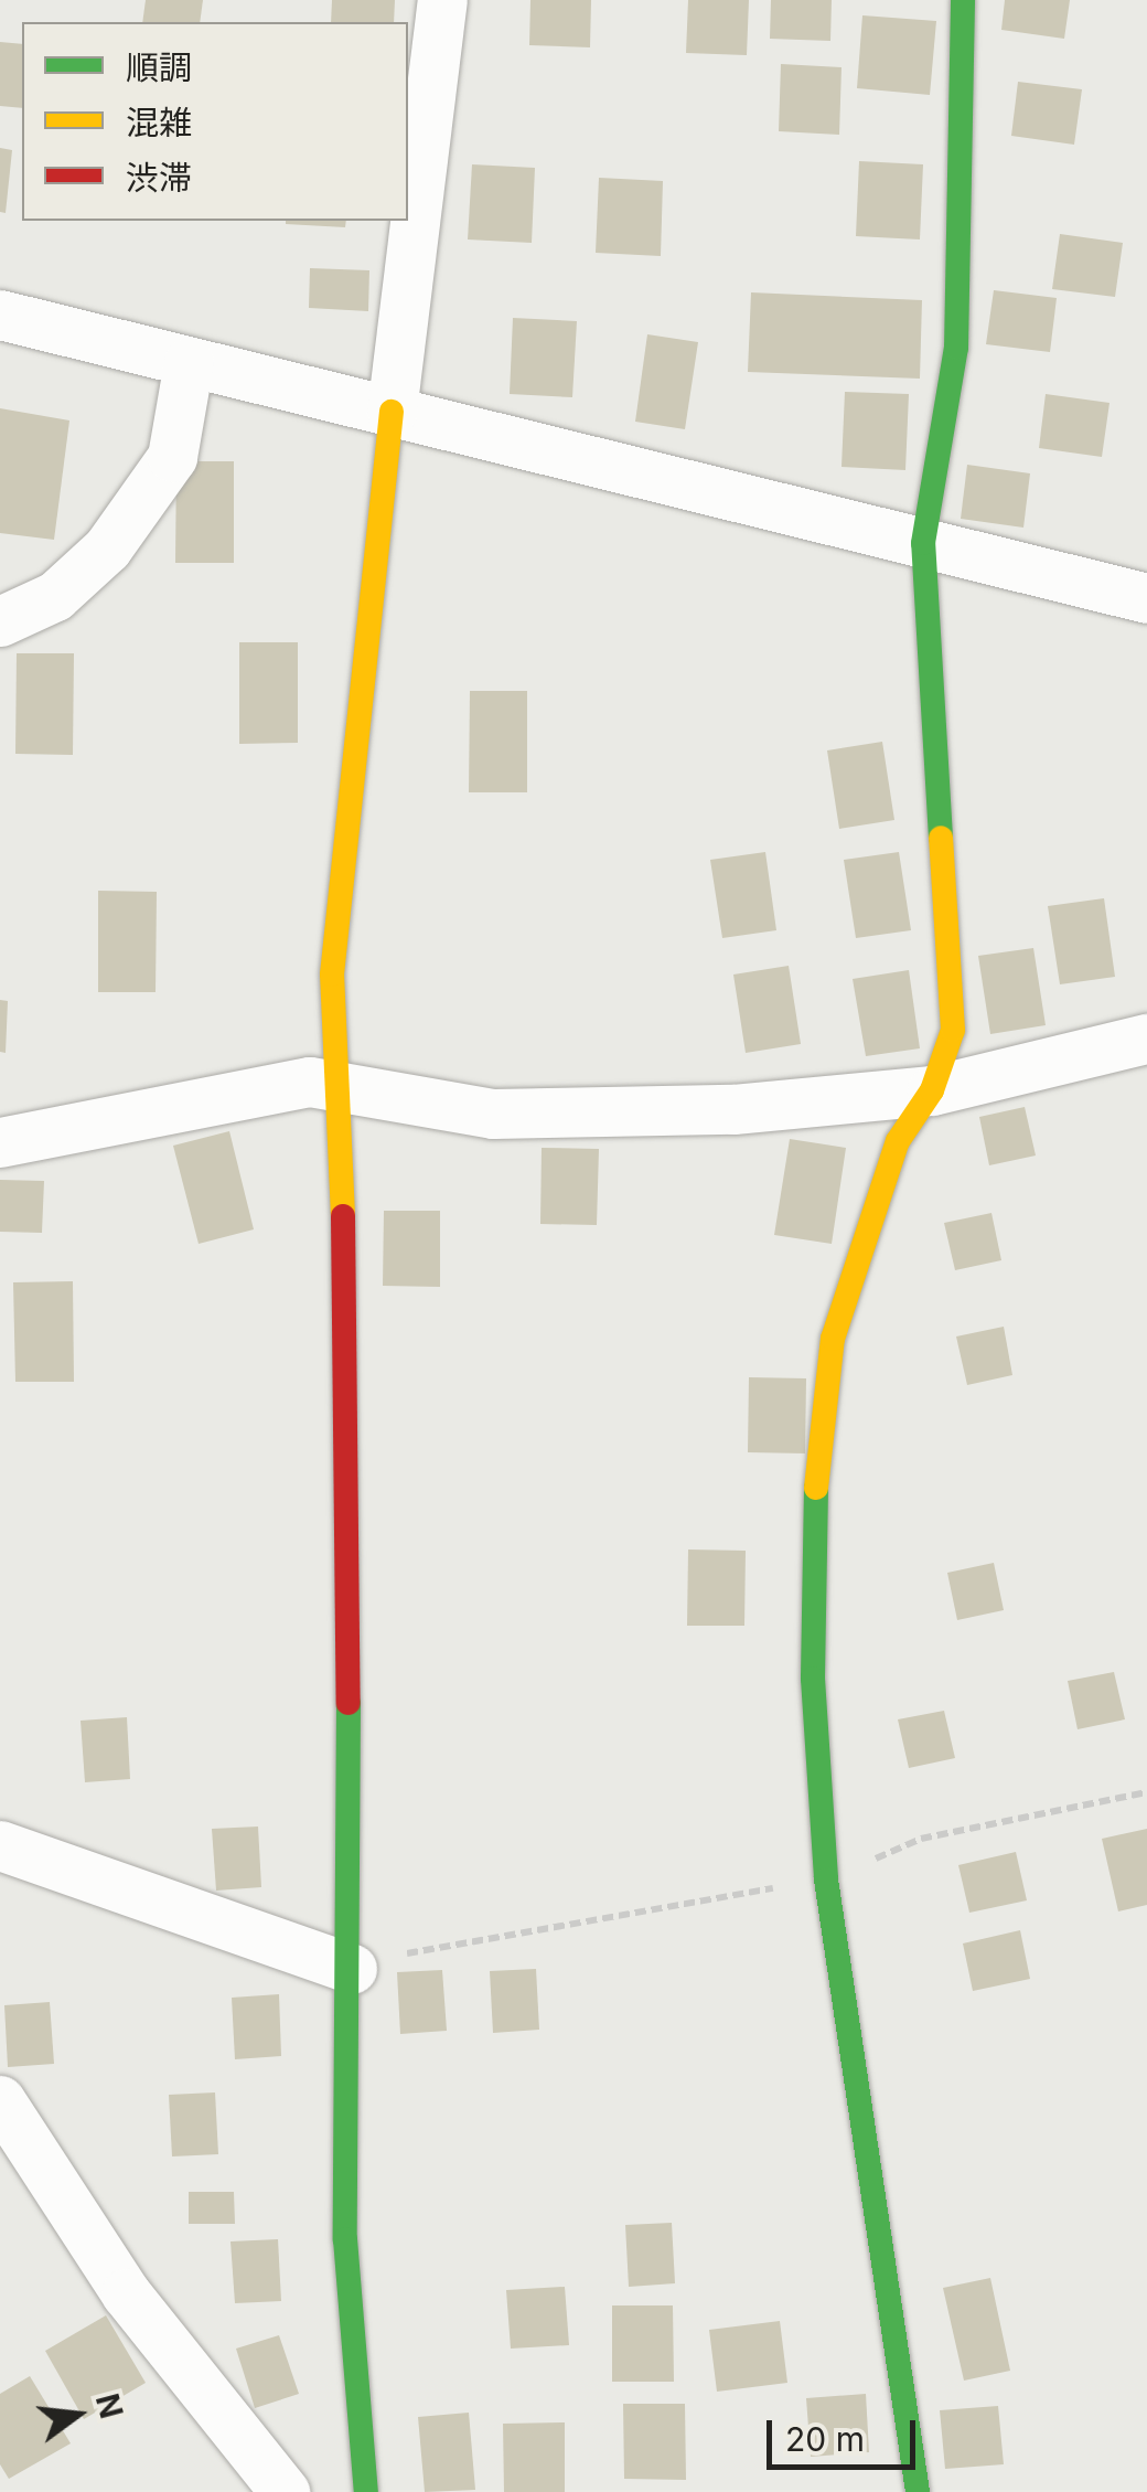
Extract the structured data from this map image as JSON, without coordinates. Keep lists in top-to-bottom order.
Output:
{
  "legend": ["順調", "混雑", "渋滞"],
  "scale_bar": "20 m",
  "north": "right"
}
